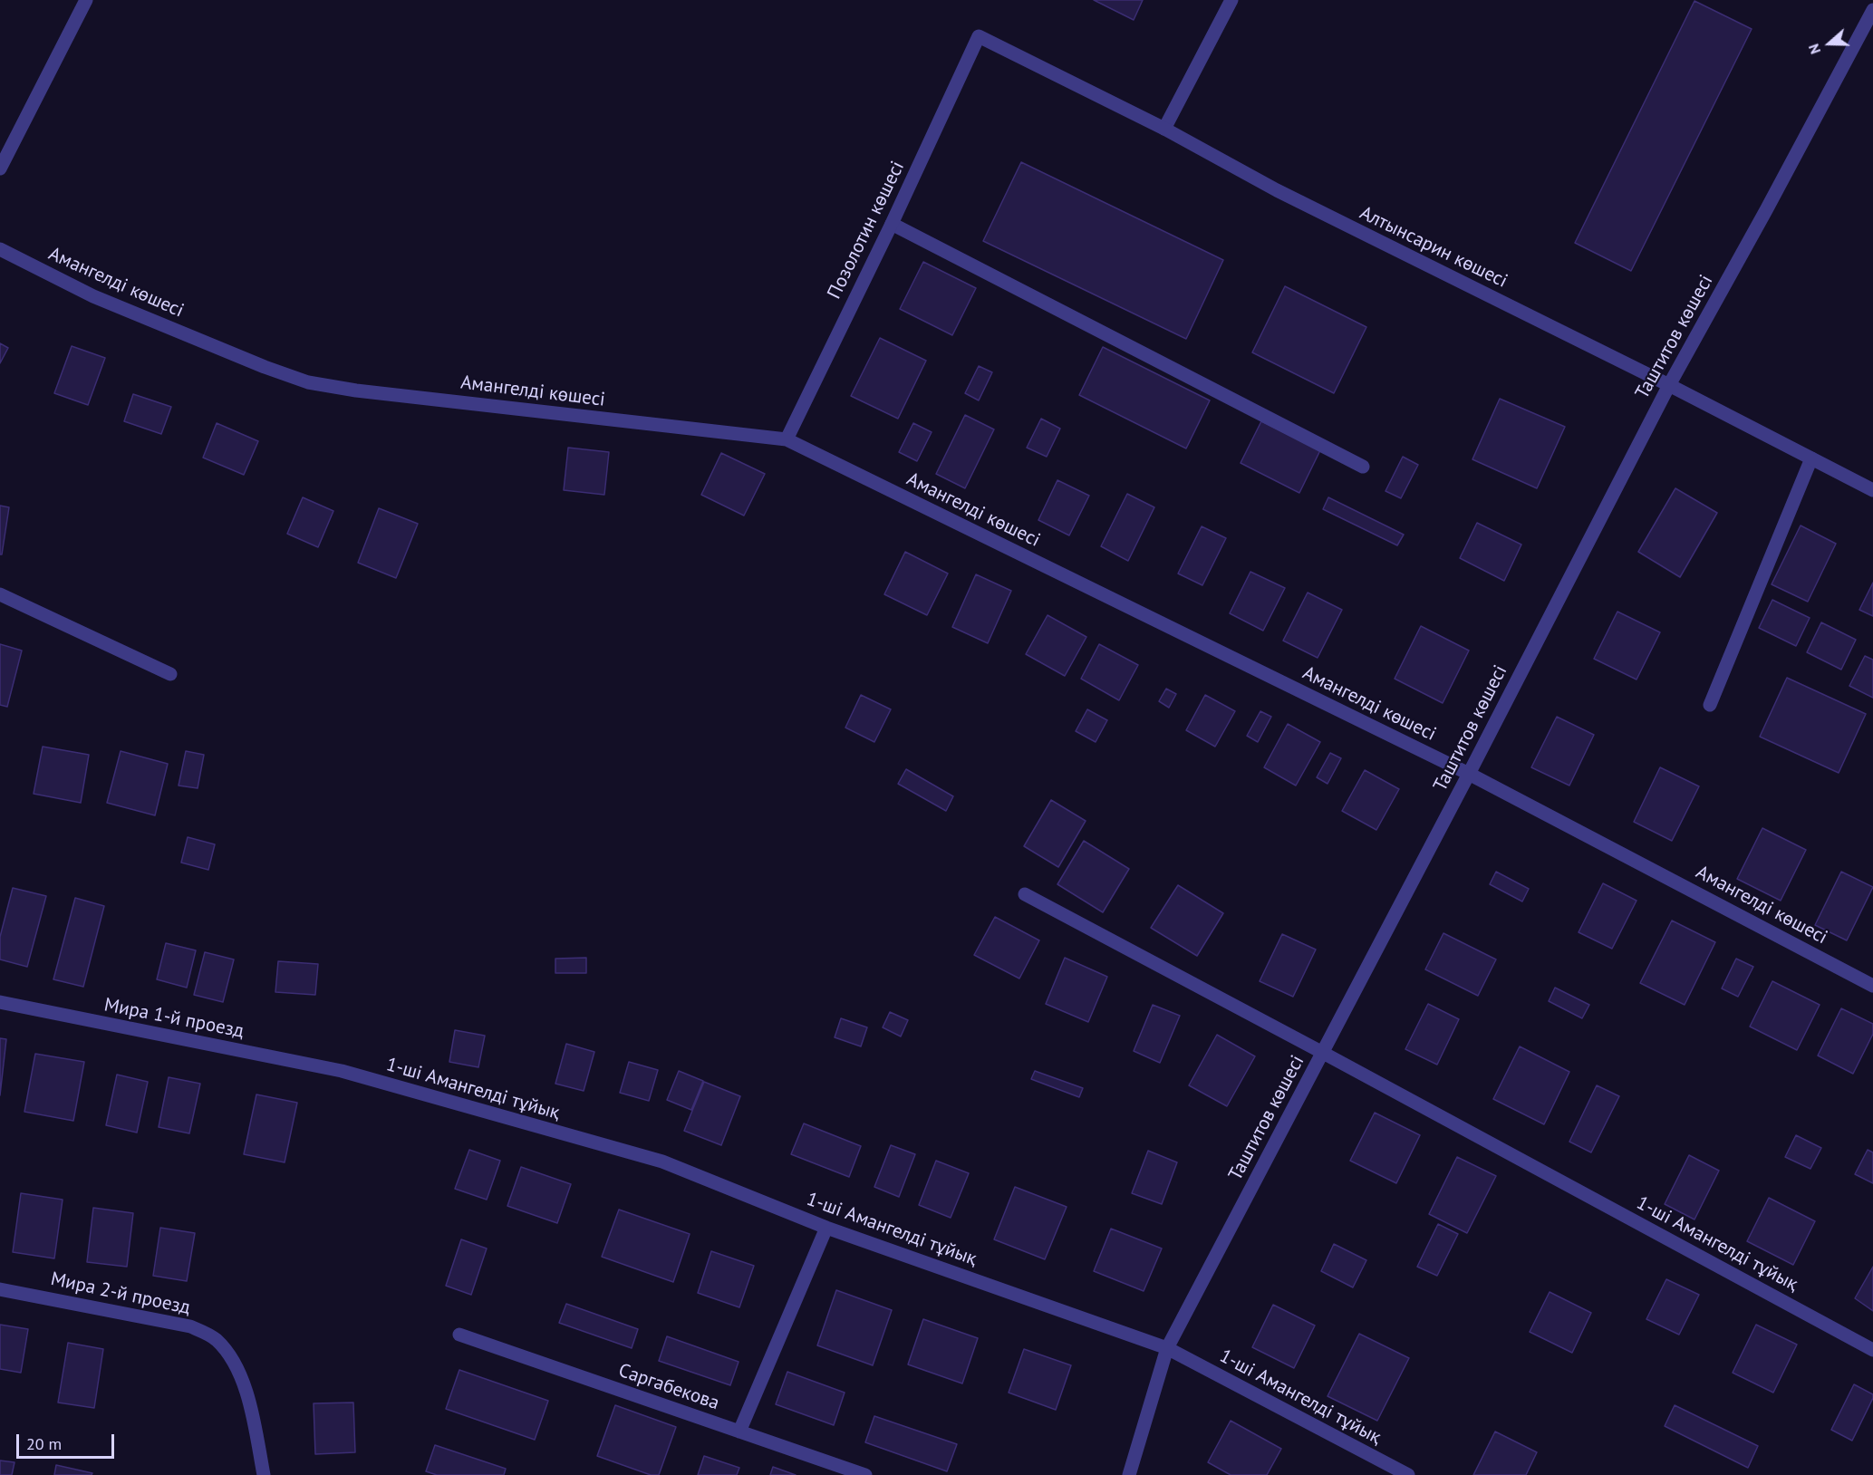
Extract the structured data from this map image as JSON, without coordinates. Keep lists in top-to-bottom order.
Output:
{
  "streets": {
    "street": [
      "Позолотин көшесі",
      "Алтынсарин көшесі",
      "Амангелді көшесі",
      "Таштитов көшесі",
      "Мира 1-й проезд",
      "1-ші Амангелді тұйық",
      "Мира 2-й проезд",
      "Саргабекова"
    ]
  },
  "crossings": [
    ["Позолотин көшесі", "Алтынсарин көшесі"],
    ["Позолотин көшесі", "Амангелді көшесі"],
    ["Алтынсарин көшесі", "Таштитов көшесі"],
    ["Амангелді көшесі", "Таштитов көшесі"],
    ["Таштитов көшесі", "1-ші Амангелді тұйық"],
    ["Мира 1-й проезд", "1-ші Амангелді тұйық"]
  ],
  "scale_bar": "20 m",
  "north": "left"
}
